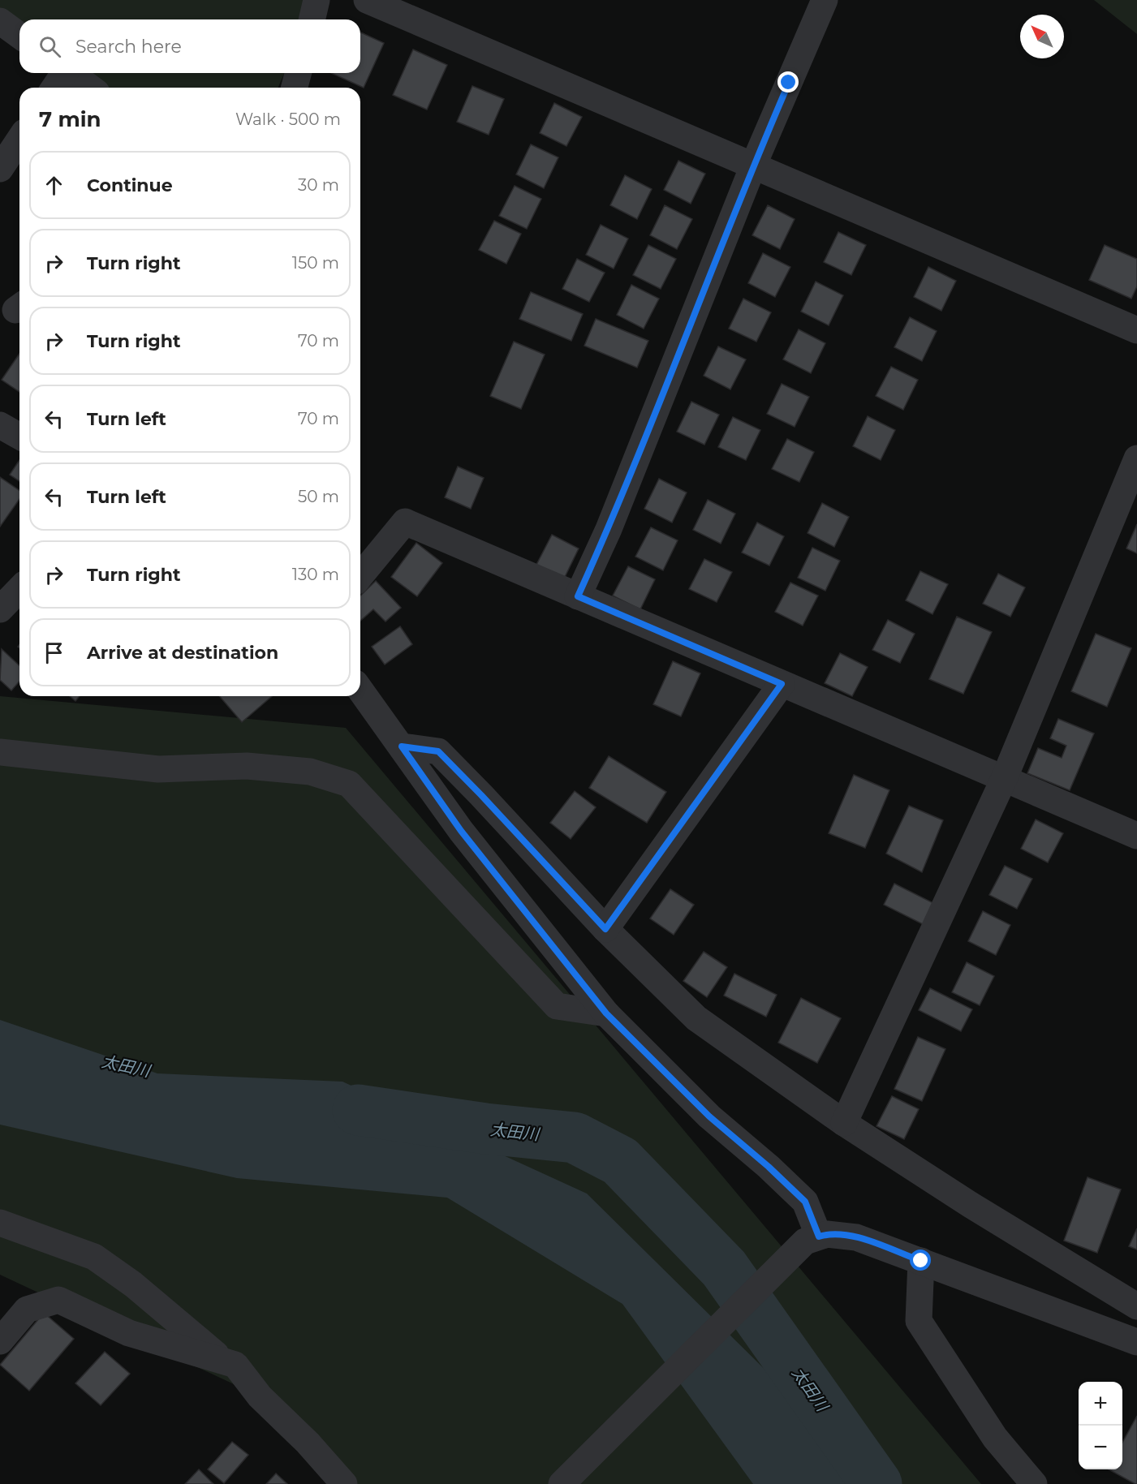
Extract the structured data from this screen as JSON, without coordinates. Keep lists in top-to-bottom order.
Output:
{
  "water": ["太田川"],
  "north": "top left",
  "page": {
    "search": "Search here",
    "heading": ["7 min", "Walk · 500 m"],
    "list": [
      ["Continue", "30 m"],
      ["Turn right", "150 m"],
      ["Turn right", "70 m"],
      ["Turn left", "70 m"],
      ["Turn left", "50 m"],
      ["Turn right", "130 m"],
      "Arrive at destination"
    ],
    "map_buttons": ["+", "−"]
  }
}
